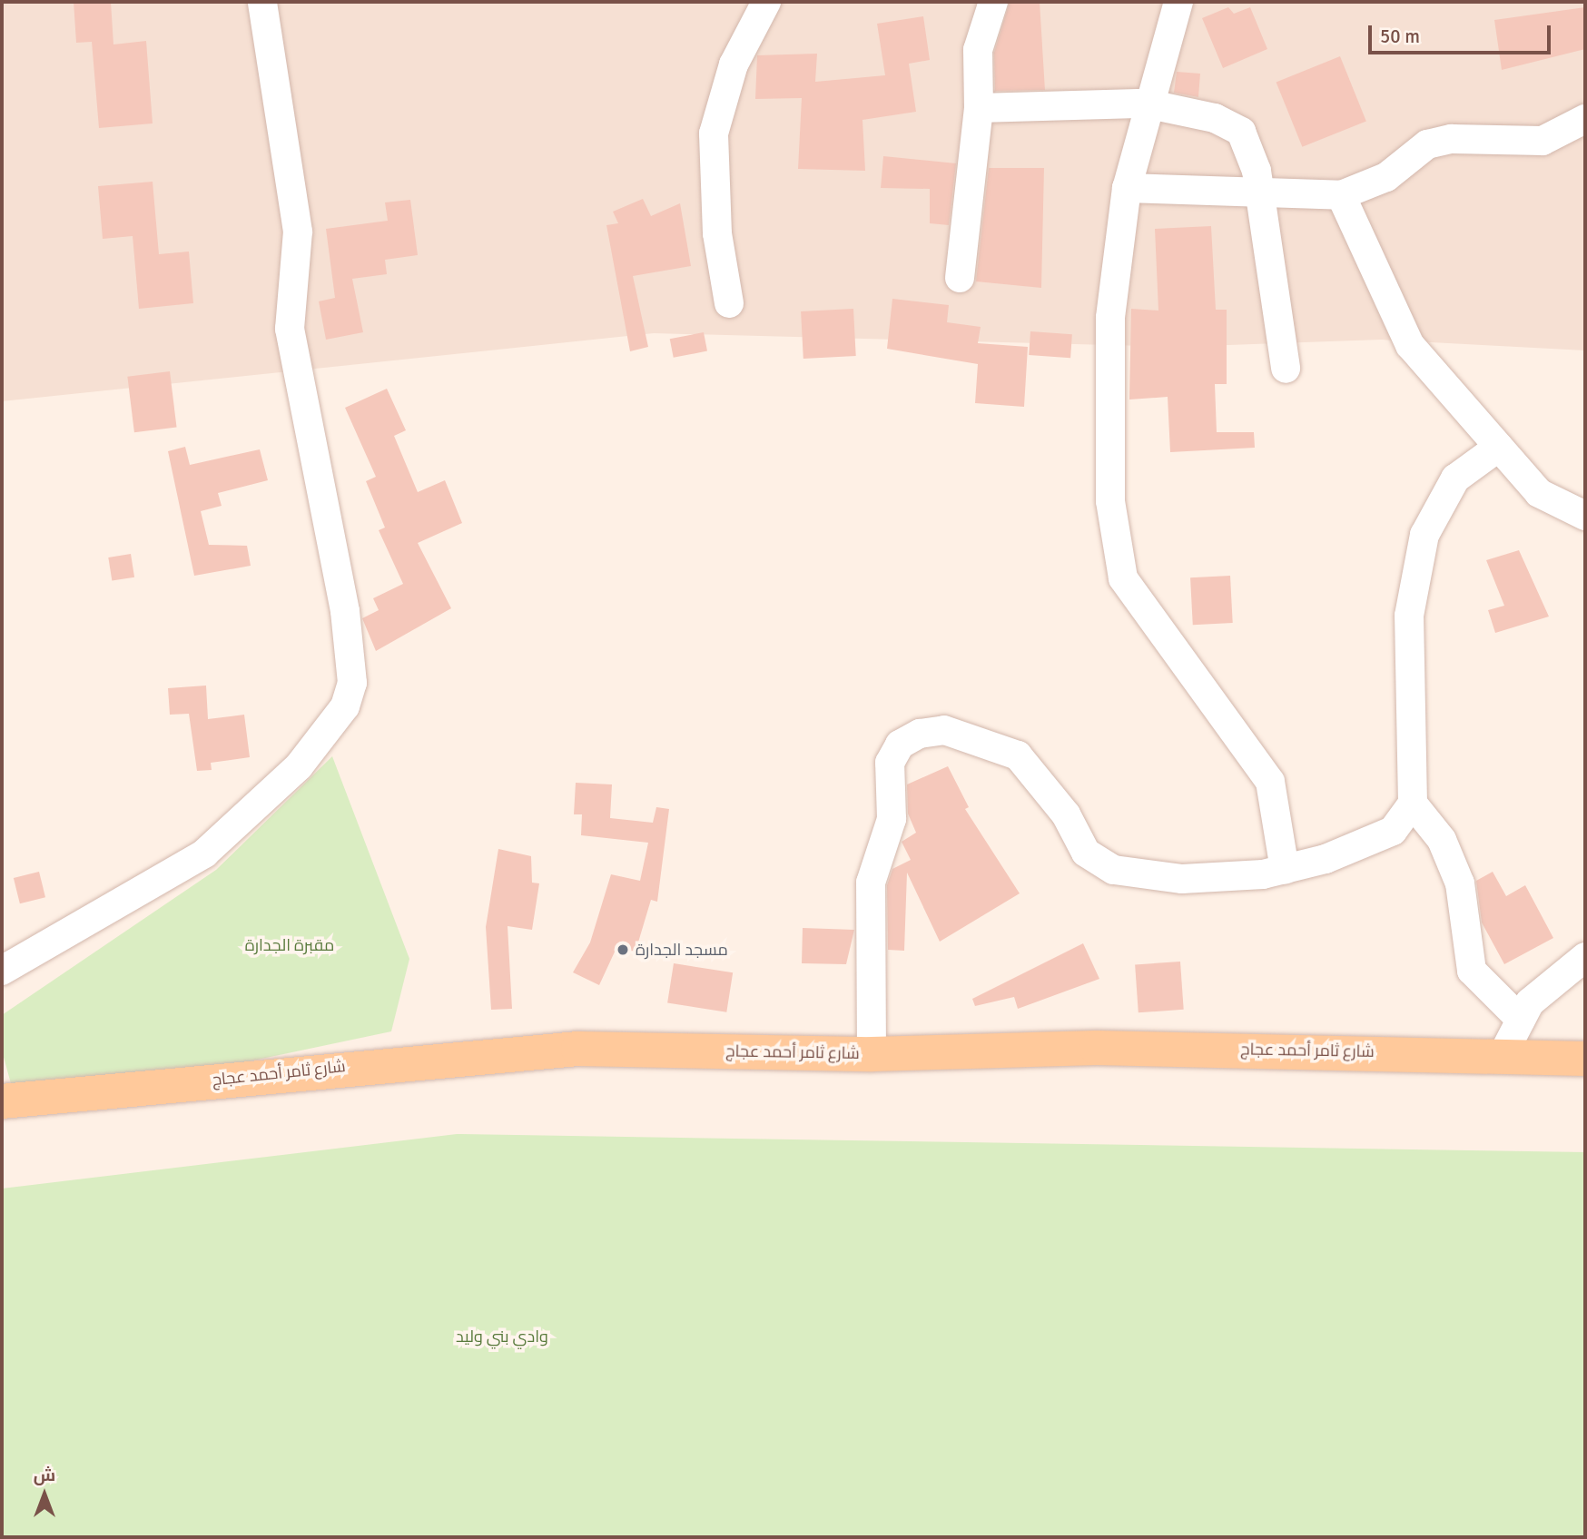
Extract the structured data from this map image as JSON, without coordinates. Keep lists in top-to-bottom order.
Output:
{
  "streets": {
    "main road": ["شارع ثامر أحمد عجاج"]
  },
  "parks": ["مقبرة الجدارة", "وادي بني وليد"],
  "places": ["مسجد الجدارة"],
  "scale_bar": "50 m",
  "north": "top"
}
